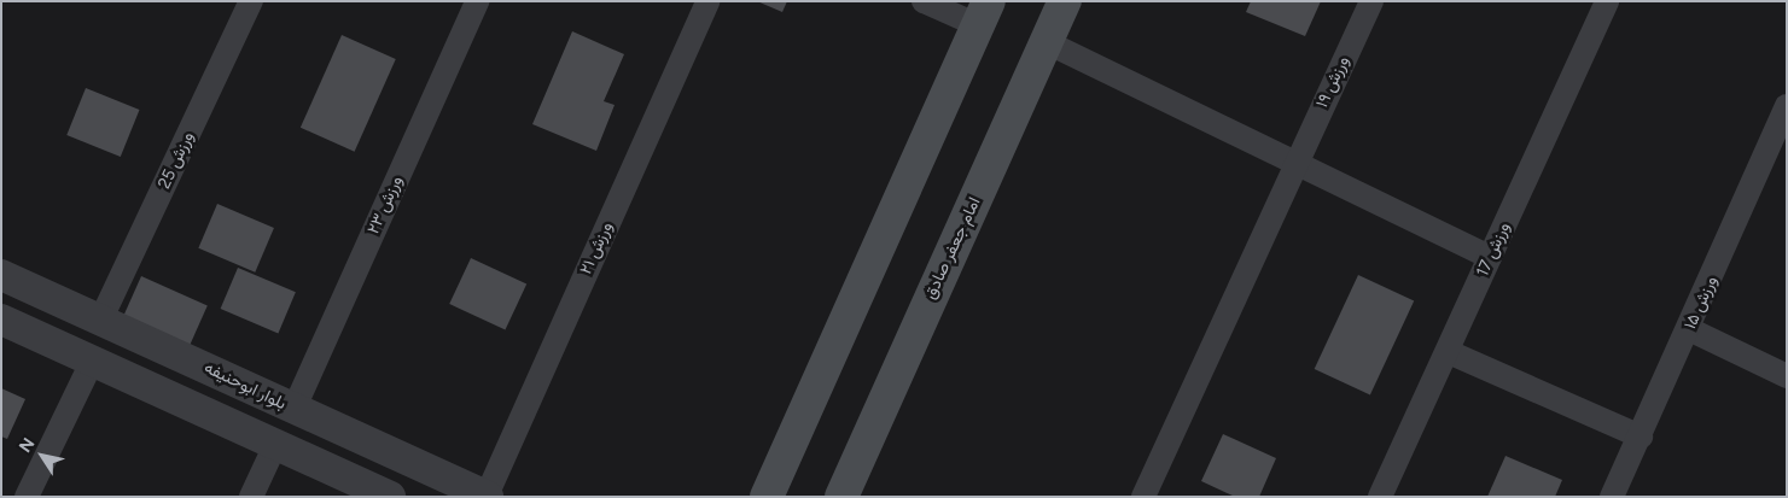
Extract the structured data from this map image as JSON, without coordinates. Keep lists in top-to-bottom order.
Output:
{
  "streets": {
    "main road": ["امام جعفر صادق"],
    "street": [
      "ورزش ۱۹",
      "ورزش 25",
      "ورزش ۲۳",
      "ورزش ۲۱",
      "ورزش 17",
      "ورزش ۱۵",
      "بلوار ابوحنیفه"
    ]
  },
  "crossings": [
    ["ورزش 25", "بلوار ابوحنیفه"],
    ["ورزش ۲۳", "بلوار ابوحنیفه"],
    ["ورزش ۲۱", "بلوار ابوحنیفه"]
  ],
  "north": "top left"
}
